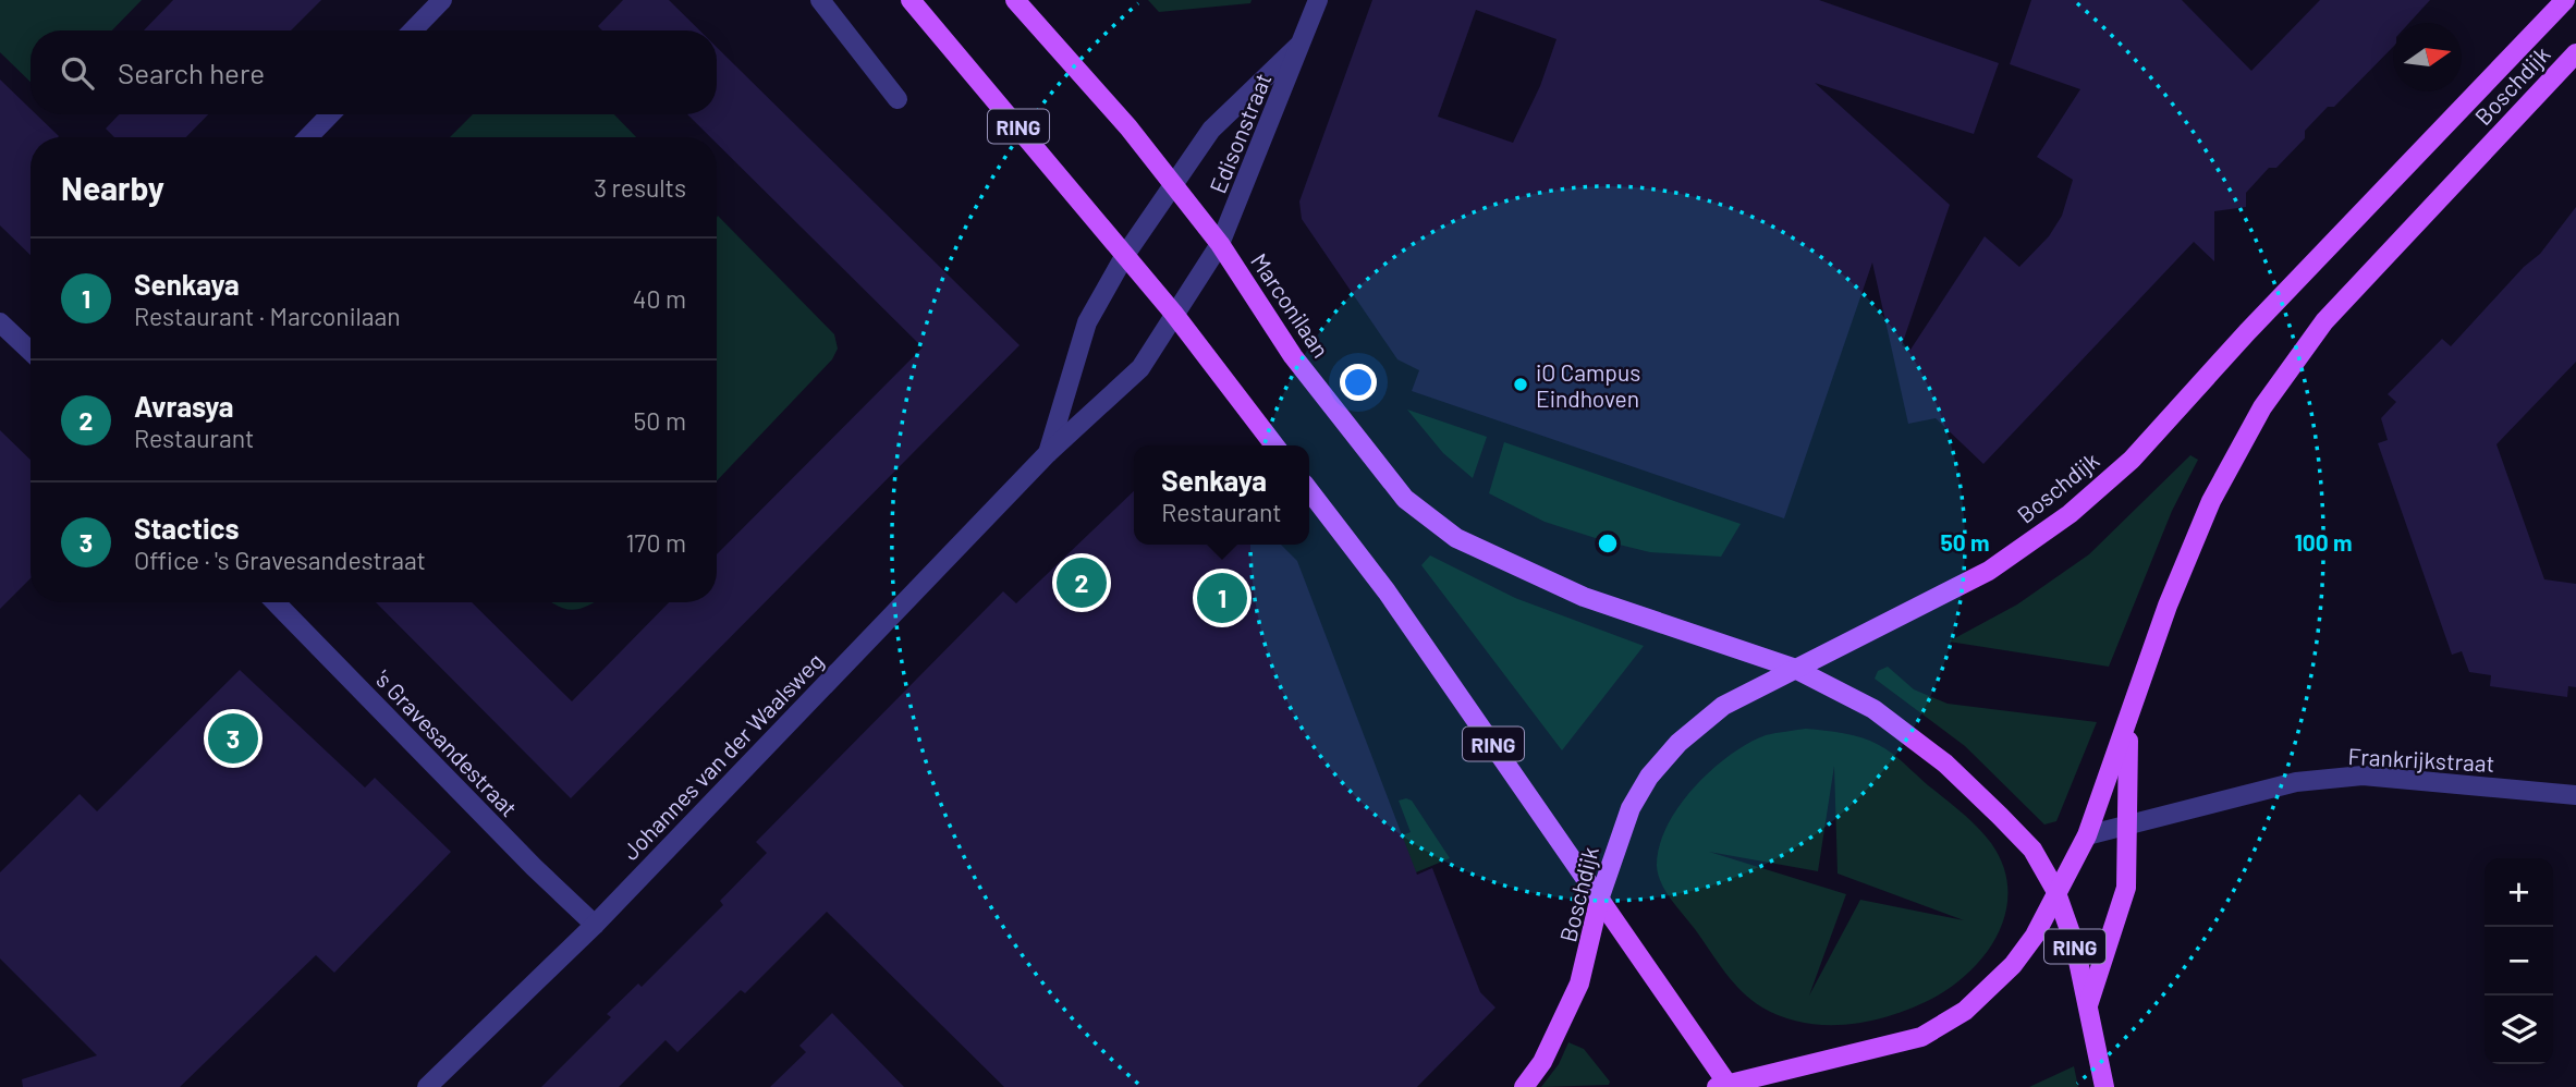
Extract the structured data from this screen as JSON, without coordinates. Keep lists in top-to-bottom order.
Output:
{
  "streets": {
    "main road": ["Boschdijk", "RING", "Marconilaan"],
    "street": [
      "Edisonstraat",
      "'s Gravesandestraat",
      "Johannes van der Waalsweg",
      "Frankrijkstraat"
    ]
  },
  "crossings": [
    ["Boschdijk", "RING"],
    ["Boschdijk", "Marconilaan"],
    ["Boschdijk", "Frankrijkstraat"],
    ["RING", "Edisonstraat"],
    ["RING", "Marconilaan"],
    ["RING", "Johannes van der Waalsweg"],
    ["Edisonstraat", "Marconilaan"],
    ["Edisonstraat", "Johannes van der Waalsweg"],
    ["'s Gravesandestraat", "Johannes van der Waalsweg"]
  ],
  "places": ["iO Campus Eindhoven"],
  "north": "right",
  "page": {
    "search": "Search here",
    "heading": ["Nearby", "3 results"],
    "list": [
      {
        "mark": "1",
        "name": "Senkaya",
        "note": "Restaurant · Marconilaan",
        "value": "40 m"
      },
      {
        "mark": "2",
        "name": "Avrasya",
        "note": "Restaurant",
        "value": "50 m"
      },
      {
        "mark": "3",
        "name": "Stactics",
        "note": "Office · 's Gravesandestraat",
        "value": "170 m"
      }
    ],
    "popup": ["Senkaya", "Restaurant"],
    "pins": ["2", "1", "3"],
    "map_buttons": ["+", "−"]
  },
  "rings": ["50 m", "100 m"]
}
